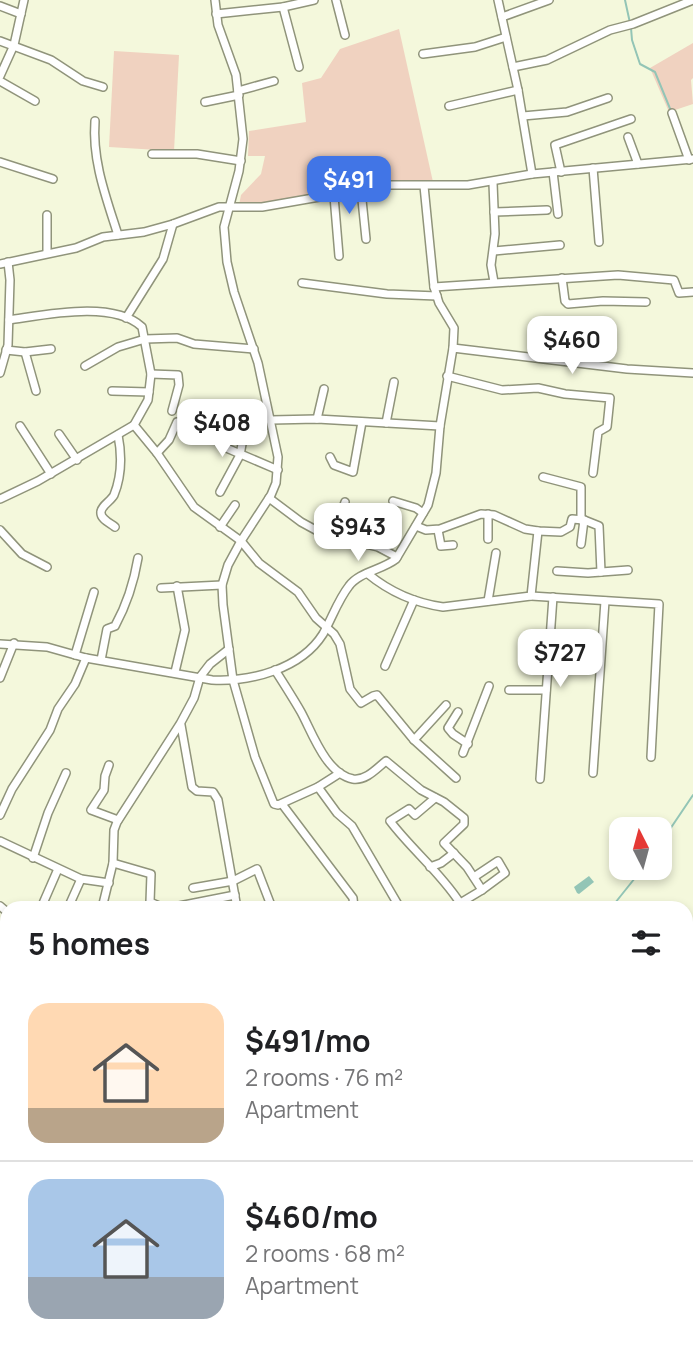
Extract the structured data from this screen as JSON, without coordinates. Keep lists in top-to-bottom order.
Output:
{
  "north": "top",
  "page": {
    "price": [
      "$491",
      "$460",
      "$408",
      "$943",
      "$727"
    ],
    "heading": "5 homes",
    "list": [
      {
        "name": "$491/mo",
        "note": "2 rooms · 76 m² · Apartment"
      },
      {
        "name": "$460/mo",
        "note": "2 rooms · 68 m² · Apartment"
      }
    ]
  }
}
